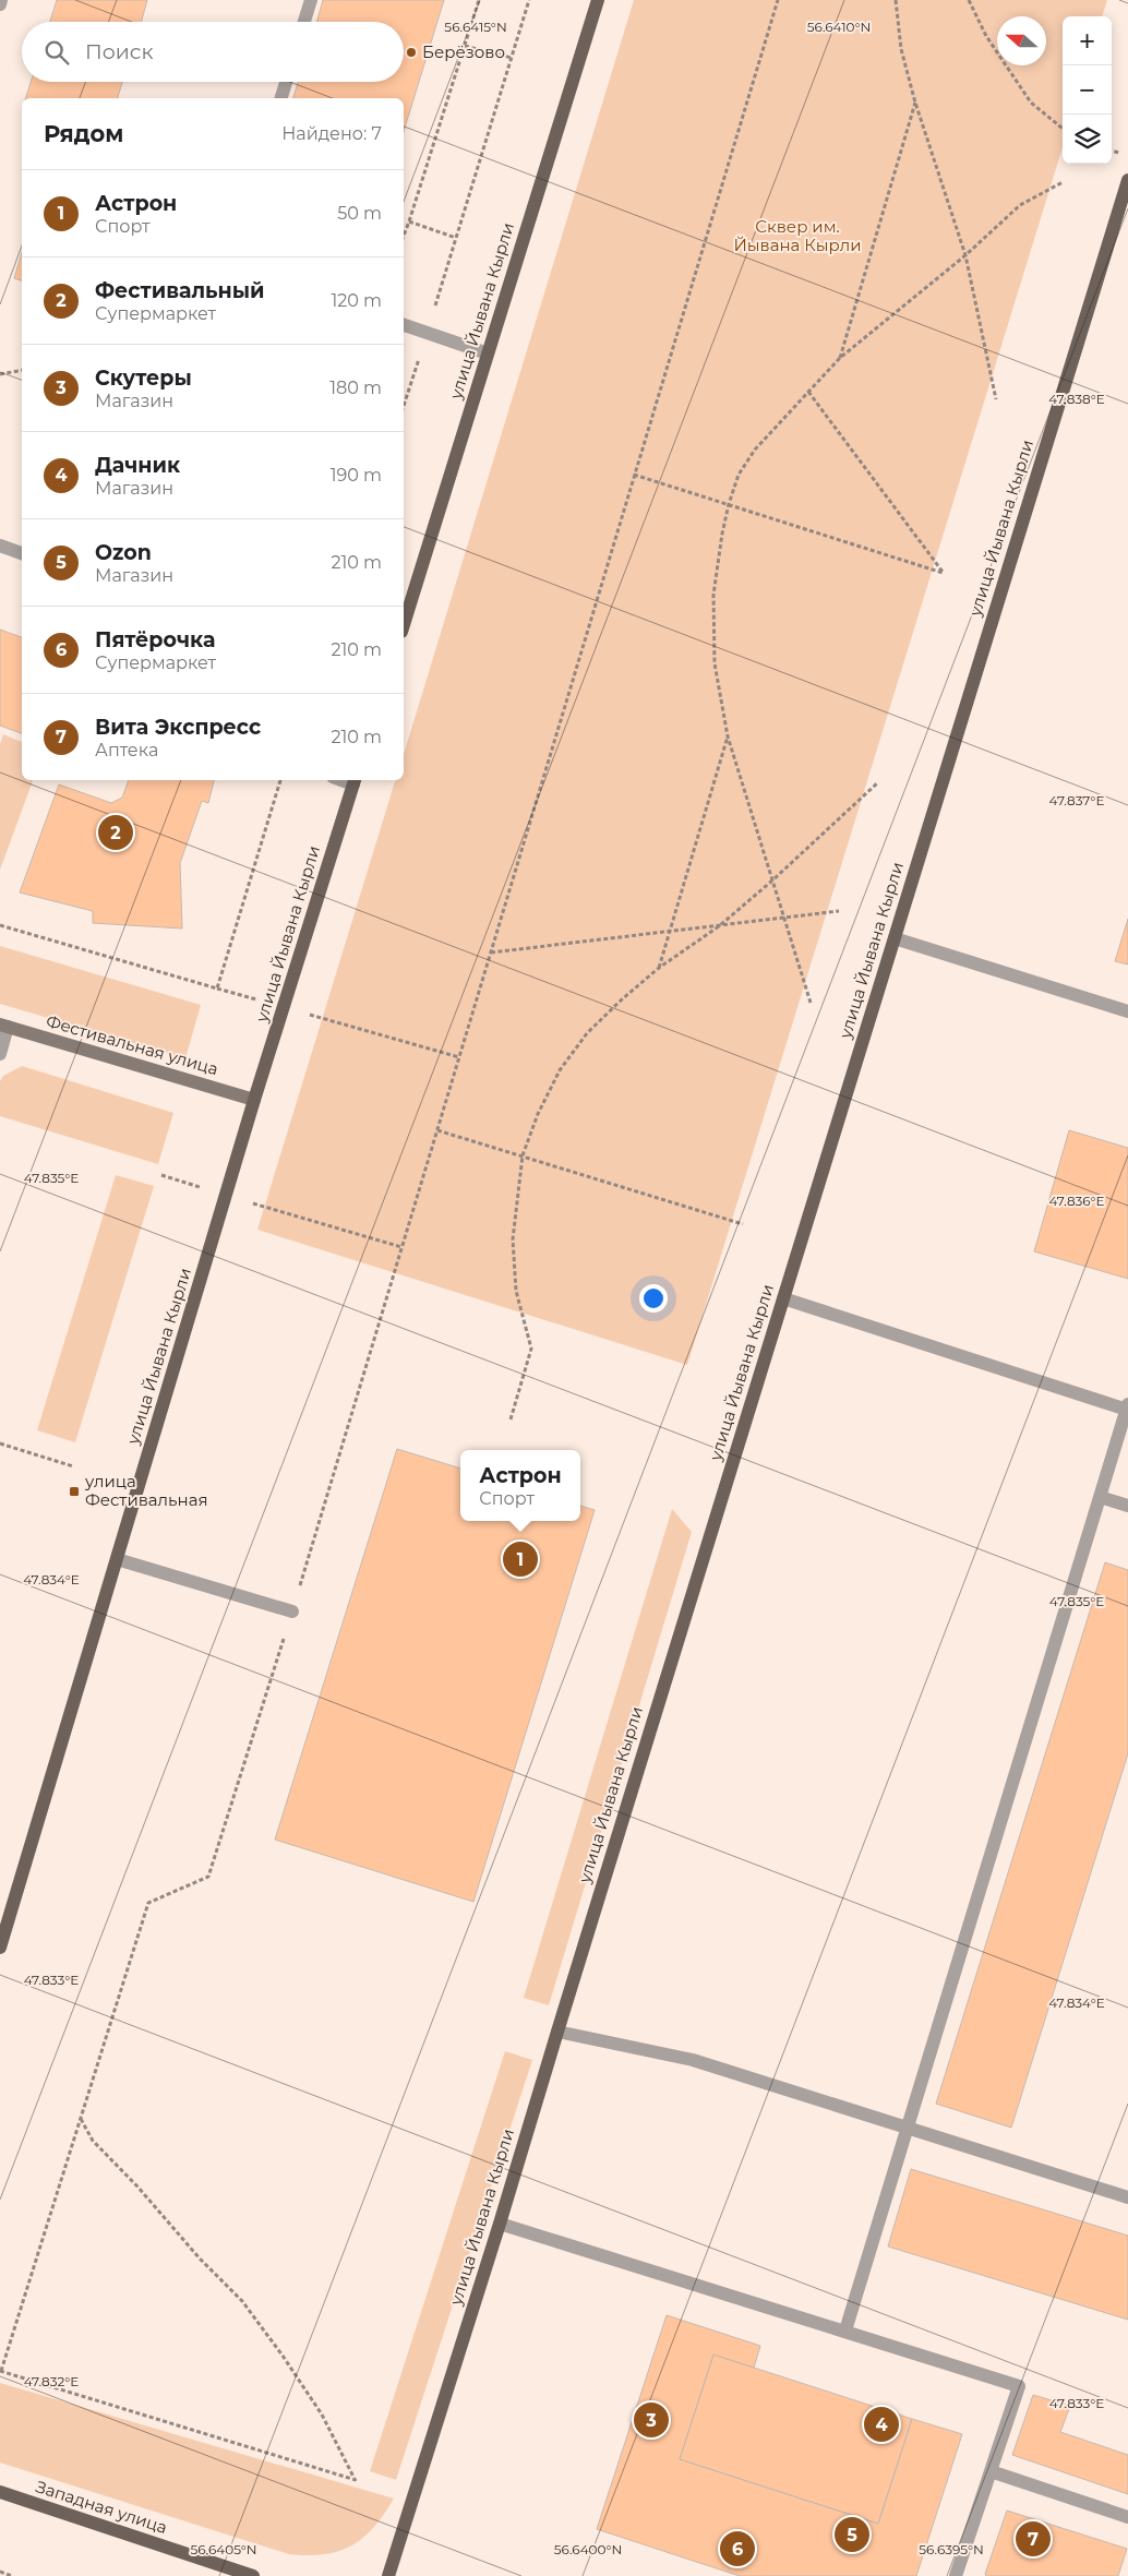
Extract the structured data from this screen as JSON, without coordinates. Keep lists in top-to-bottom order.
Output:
{
  "streets": {
    "main road": ["улица Йывана Кырли", "Западная улица"],
    "street": ["Фестивальная улица"]
  },
  "crossings": [
    ["улица Йывана Кырли", "Фестивальная улица"]
  ],
  "parks": ["Сквер им. Йывана Кырли"],
  "places": {
    "other": ["Берёзово"],
    "transit": ["улица Фестивальная"]
  },
  "north": "left",
  "page": {
    "map_buttons": ["+", "−"],
    "search": "Поиск",
    "heading": ["Рядом", "Найдено: 7"],
    "list": [
      {
        "mark": "1",
        "name": "Астрон",
        "note": "Спорт",
        "value": "50 m"
      },
      {
        "mark": "2",
        "name": "Фестивальный",
        "note": "Супермаркет",
        "value": "120 m"
      },
      {
        "mark": "3",
        "name": "Скутеры",
        "note": "Магазин",
        "value": "180 m"
      },
      {
        "mark": "4",
        "name": "Дачник",
        "note": "Магазин",
        "value": "190 m"
      },
      {
        "mark": "5",
        "name": "Ozon",
        "note": "Магазин",
        "value": "210 m"
      },
      {
        "mark": "6",
        "name": "Пятёрочка",
        "note": "Супермаркет",
        "value": "210 m"
      },
      {
        "mark": "7",
        "name": "Вита Экспресс",
        "note": "Аптека",
        "value": "210 m"
      }
    ],
    "pins": [
      "2",
      "1",
      "3",
      "4",
      "5",
      "7",
      "6"
    ],
    "popup": ["Астрон", "Спорт"]
  },
  "coordinates": [
    "56.6415°N",
    "56.6410°N",
    "47.838°E",
    "47.837°E",
    "47.835°E",
    "47.836°E",
    "47.834°E",
    "47.833°E",
    "47.832°E",
    "56.6405°N",
    "56.6400°N",
    "56.6395°N"
  ]
}
